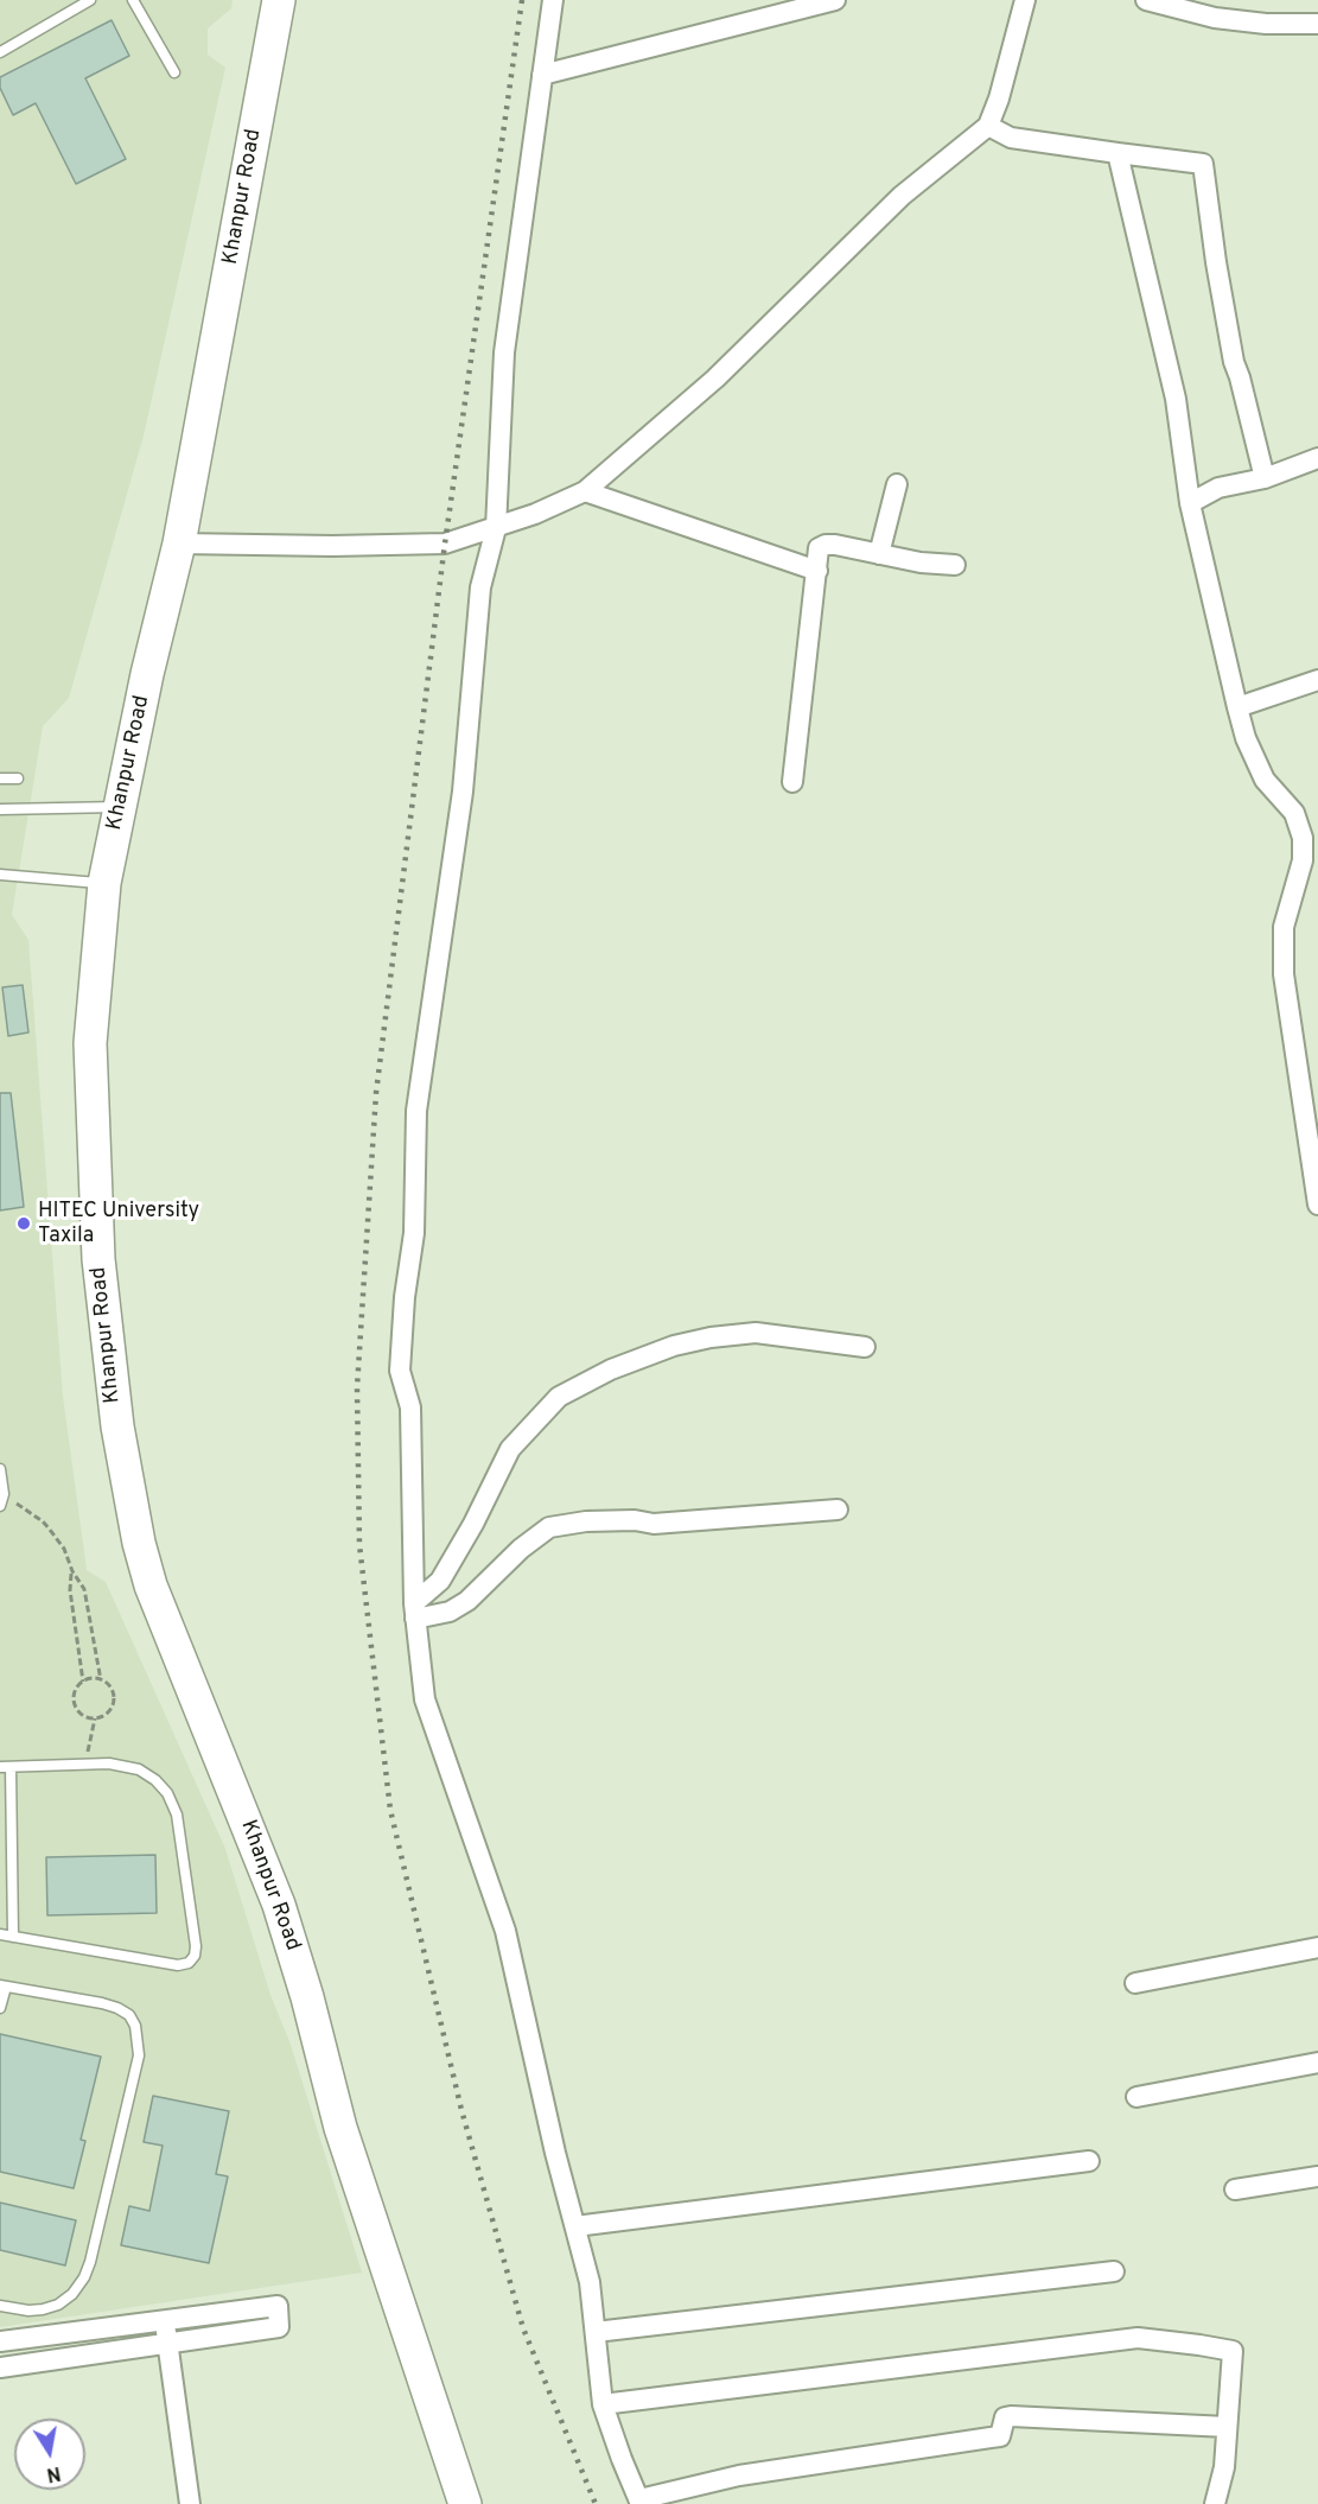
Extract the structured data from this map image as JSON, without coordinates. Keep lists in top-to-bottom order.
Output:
{
  "streets": {
    "highway": ["Khanpur Road"]
  },
  "places": ["HITEC University Taxila"],
  "north": "bottom"
}
